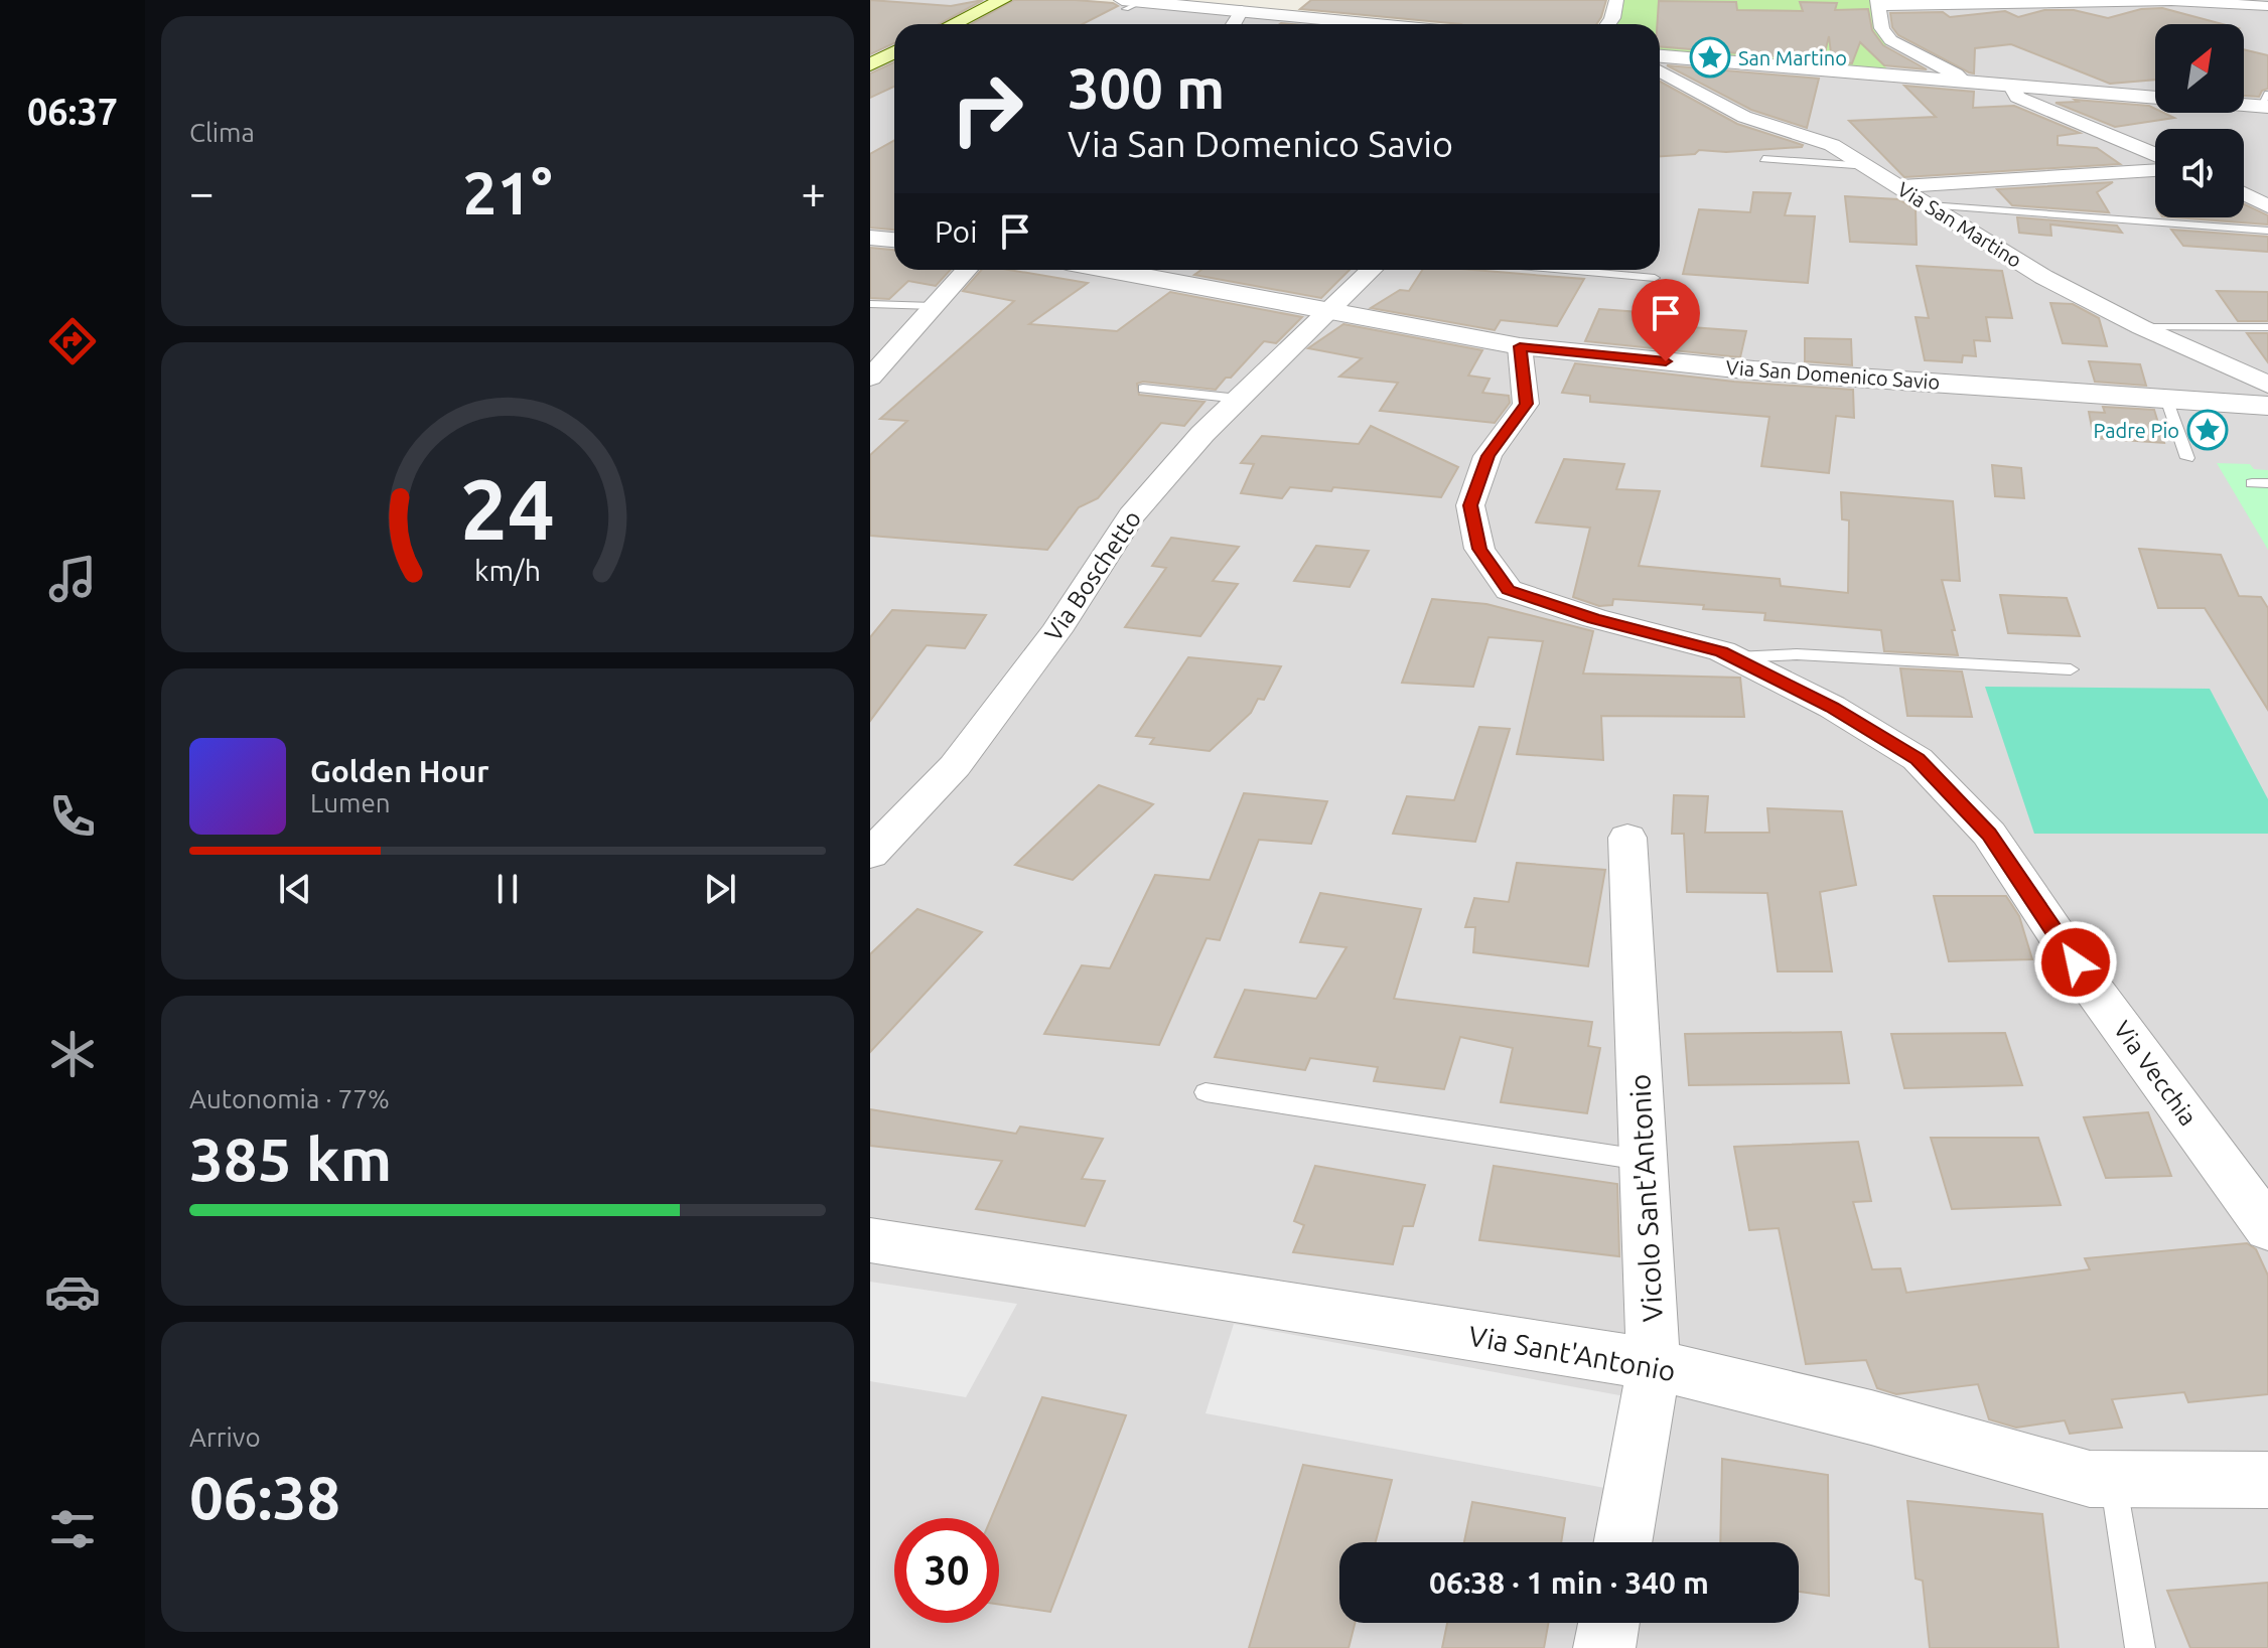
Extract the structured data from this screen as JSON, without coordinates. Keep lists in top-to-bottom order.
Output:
{
  "streets": {
    "street": [
      "Via San Martino",
      "Via San Domenico Savio",
      "Via Boschetto",
      "Via Vecchia",
      "Vicolo Sant'Antonio",
      "Via Sant'Antonio"
    ]
  },
  "crossings": [
    ["Via San Domenico Savio", "Via Boschetto"],
    ["Via San Domenico Savio", "Via Vecchia"],
    ["Vicolo Sant'Antonio", "Via Sant'Antonio"]
  ],
  "places": {
    "place": ["San Martino", "Padre Pio"]
  },
  "north": "top right",
  "page": {
    "tabs": "06:37",
    "tile": [
      "Clima",
      ["Autonomia · 77%", "385 km"],
      ["Arrivo", "06:38"]
    ],
    "turn": ["300 m", "Via San Domenico Savio"],
    "heat": ["−", "21°", "+"],
    "then": "Poi",
    "song": ["Golden Hour", "Lumen"],
    "limit": "30",
    "trip": "06:38 · 1 min · 340 m",
    "gauge": ["24", "km/h"]
  }
}
